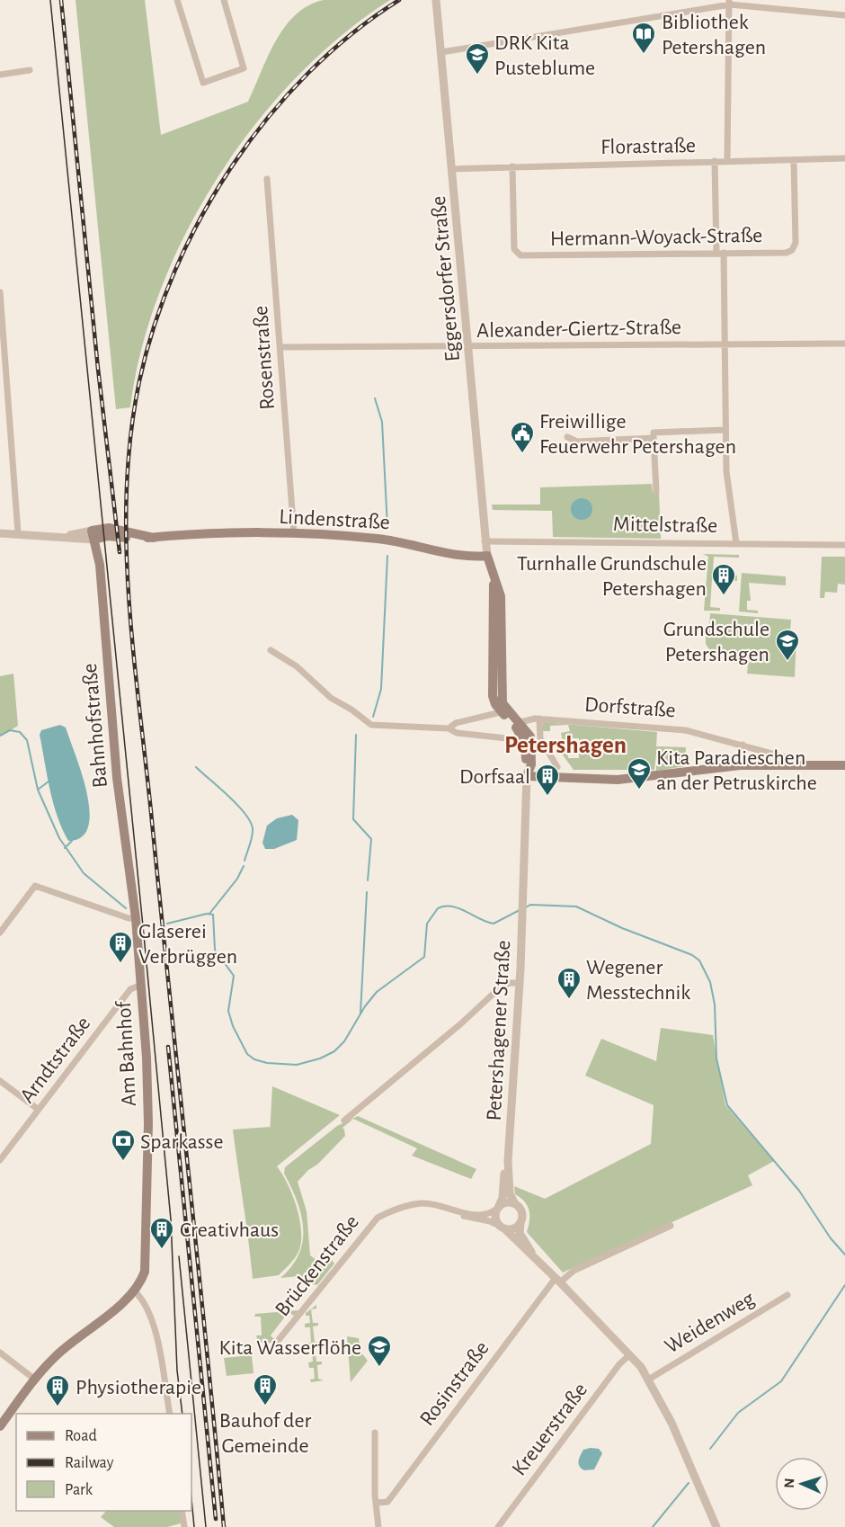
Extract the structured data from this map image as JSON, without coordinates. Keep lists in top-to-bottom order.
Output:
{
  "streets": {
    "main road": ["Lindenstraße", "Bahnhofstraße", "Am Bahnhof"],
    "street": [
      "Florastraße",
      "Hermann-Woyack-Straße",
      "Eggersdorfer Straße",
      "Alexander-Giertz-Straße",
      "Rosenstraße",
      "Mittelstraße",
      "Dorfstraße",
      "Petershagener Straße",
      "Arndtstraße",
      "Brückenstraße",
      "Weidenweg",
      "Rosinstraße",
      "Kreuerstraße"
    ]
  },
  "crossings": [
    ["Florastraße", "Hermann-Woyack-Straße"],
    ["Florastraße", "Eggersdorfer Straße"],
    ["Eggersdorfer Straße", "Alexander-Giertz-Straße"],
    ["Eggersdorfer Straße", "Lindenstraße"],
    ["Eggersdorfer Straße", "Mittelstraße"],
    ["Alexander-Giertz-Straße", "Rosenstraße"],
    ["Rosenstraße", "Lindenstraße"],
    ["Lindenstraße", "Bahnhofstraße"],
    ["Bahnhofstraße", "Am Bahnhof"],
    ["Petershagener Straße", "Brückenstraße"],
    ["Petershagener Straße", "Weidenweg"],
    ["Petershagener Straße", "Rosinstraße"],
    ["Petershagener Straße", "Kreuerstraße"],
    ["Am Bahnhof", "Arndtstraße"]
  ],
  "districts": ["Petershagen"],
  "places": {
    "library": ["Bibliothek Petershagen"],
    "school or university": [
      "DRK Kita Pusteblume",
      "Grundschule Petershagen",
      "Kita Paradieschen an der Petruskirche",
      "Kita Wasserflöhe"
    ],
    "public building": ["Freiwillige Feuerwehr Petershagen"],
    "building": [
      "Turnhalle Grundschule Petershagen",
      "Dorfsaal",
      "Glaserei Verbrüggen",
      "Wegener Messtechnik",
      "Creativhaus",
      "Bauhof der Gemeinde",
      "Physiotherapie"
    ],
    "bank": ["Sparkasse"]
  },
  "legend": ["Road", "Railway", "Park"],
  "north": "left"
}
